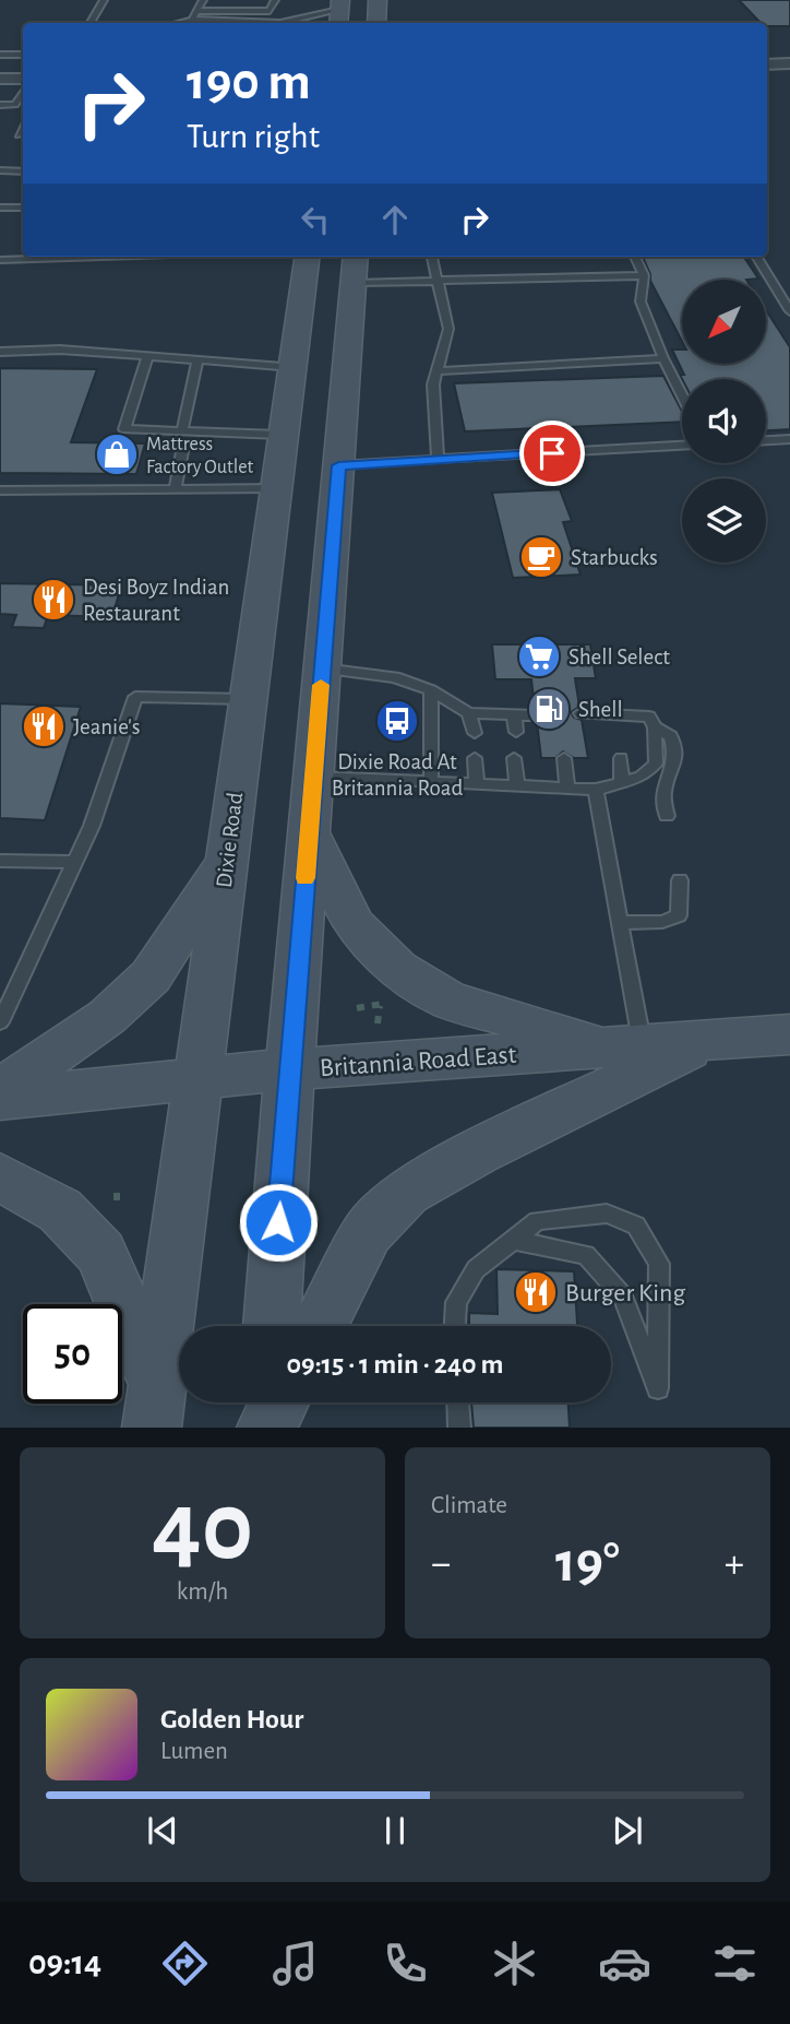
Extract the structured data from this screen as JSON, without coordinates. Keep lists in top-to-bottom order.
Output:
{
  "streets": {
    "main road": ["Dixie Road", "Britannia Road East"]
  },
  "crossings": [
    ["Dixie Road", "Britannia Road East"]
  ],
  "places": {
    "shop": ["Mattress Factory Outlet"],
    "cafe": ["Starbucks"],
    "restaurant": ["Desi Boyz Indian Restaurant", "Jeanie's", "Burger King"],
    "supermarket": ["Shell Select"],
    "fuel station": ["Shell"],
    "bus stop": ["Dixie Road At Britannia Road"]
  },
  "north": "bottom left",
  "page": {
    "turn": ["190 m", "Turn right"],
    "limit": "50",
    "trip": "09:15 · 1 min · 240 m",
    "tile": [
      ["40", "km/h"],
      "Climate"
    ],
    "heat": ["−", "19°", "+"],
    "song": ["Golden Hour", "Lumen"],
    "tabs": "09:14"
  }
}
